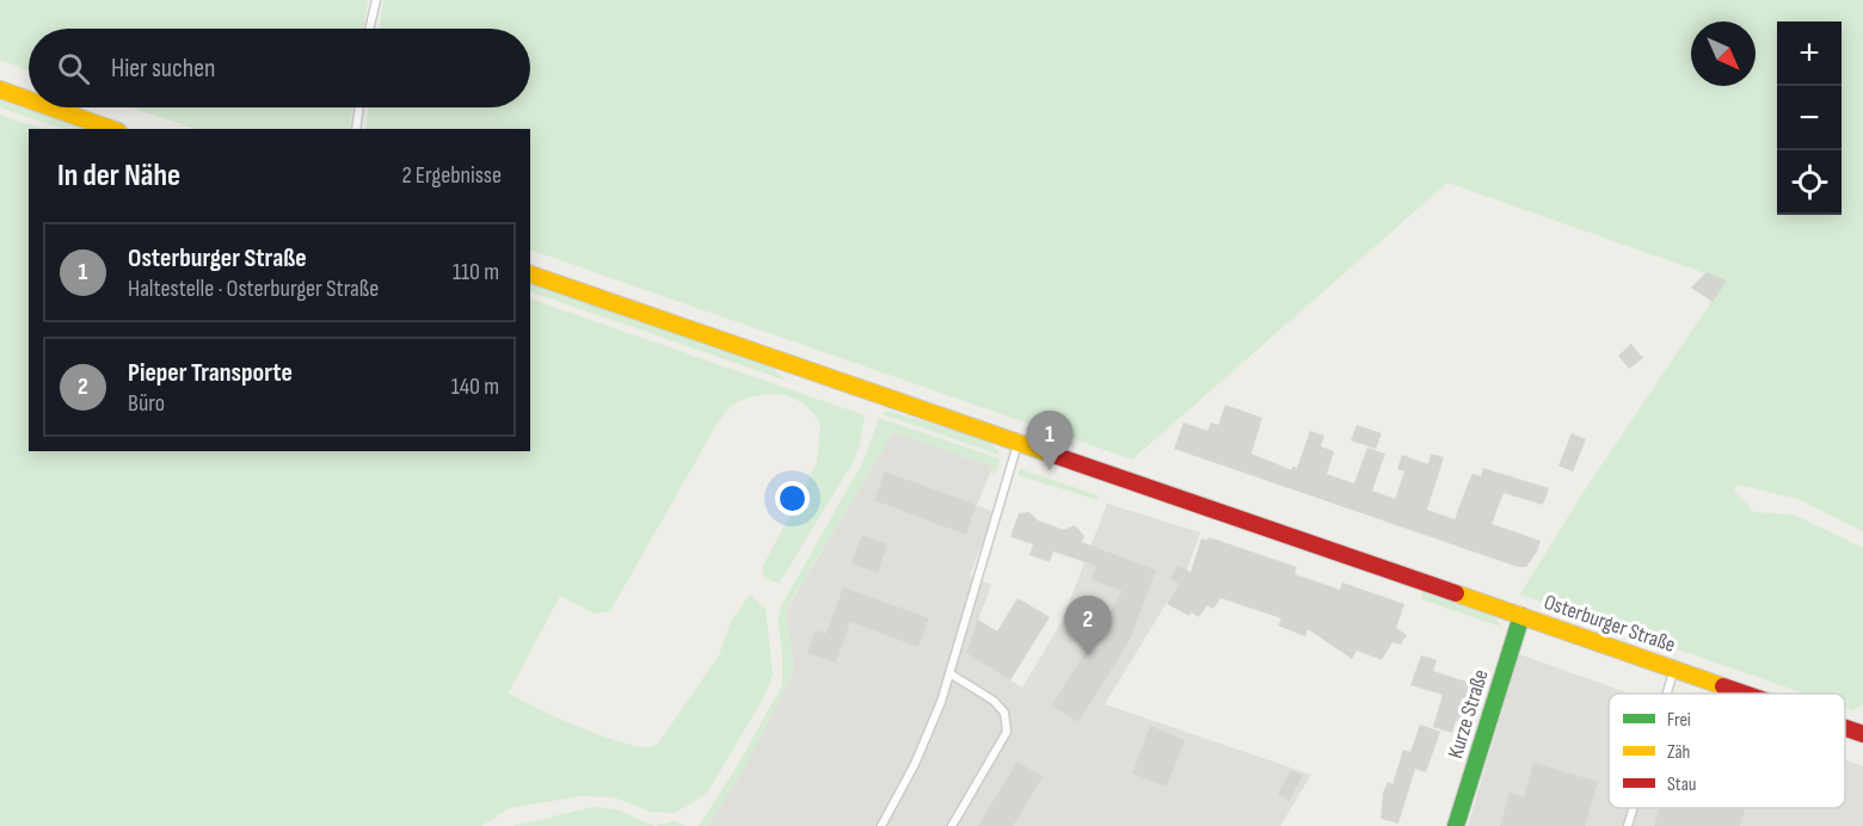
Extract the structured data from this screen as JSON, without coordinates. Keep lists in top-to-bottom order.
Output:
{
  "streets": {
    "street": ["Osterburger Straße", "Kurze Straße"]
  },
  "crossings": [
    ["Osterburger Straße", "Kurze Straße"]
  ],
  "legend": ["Frei", "Zäh", "Stau"],
  "north": "bottom right",
  "page": {
    "map_buttons": ["+", "−"],
    "search": "Hier suchen",
    "heading": ["In der Nähe", "2 Ergebnisse"],
    "list": [
      {
        "mark": "1",
        "name": "Osterburger Straße",
        "note": "Haltestelle · Osterburger Straße",
        "value": "110 m"
      },
      {
        "mark": "2",
        "name": "Pieper Transporte",
        "note": "Büro",
        "value": "140 m"
      }
    ],
    "pins": ["1", "2"]
  }
}
